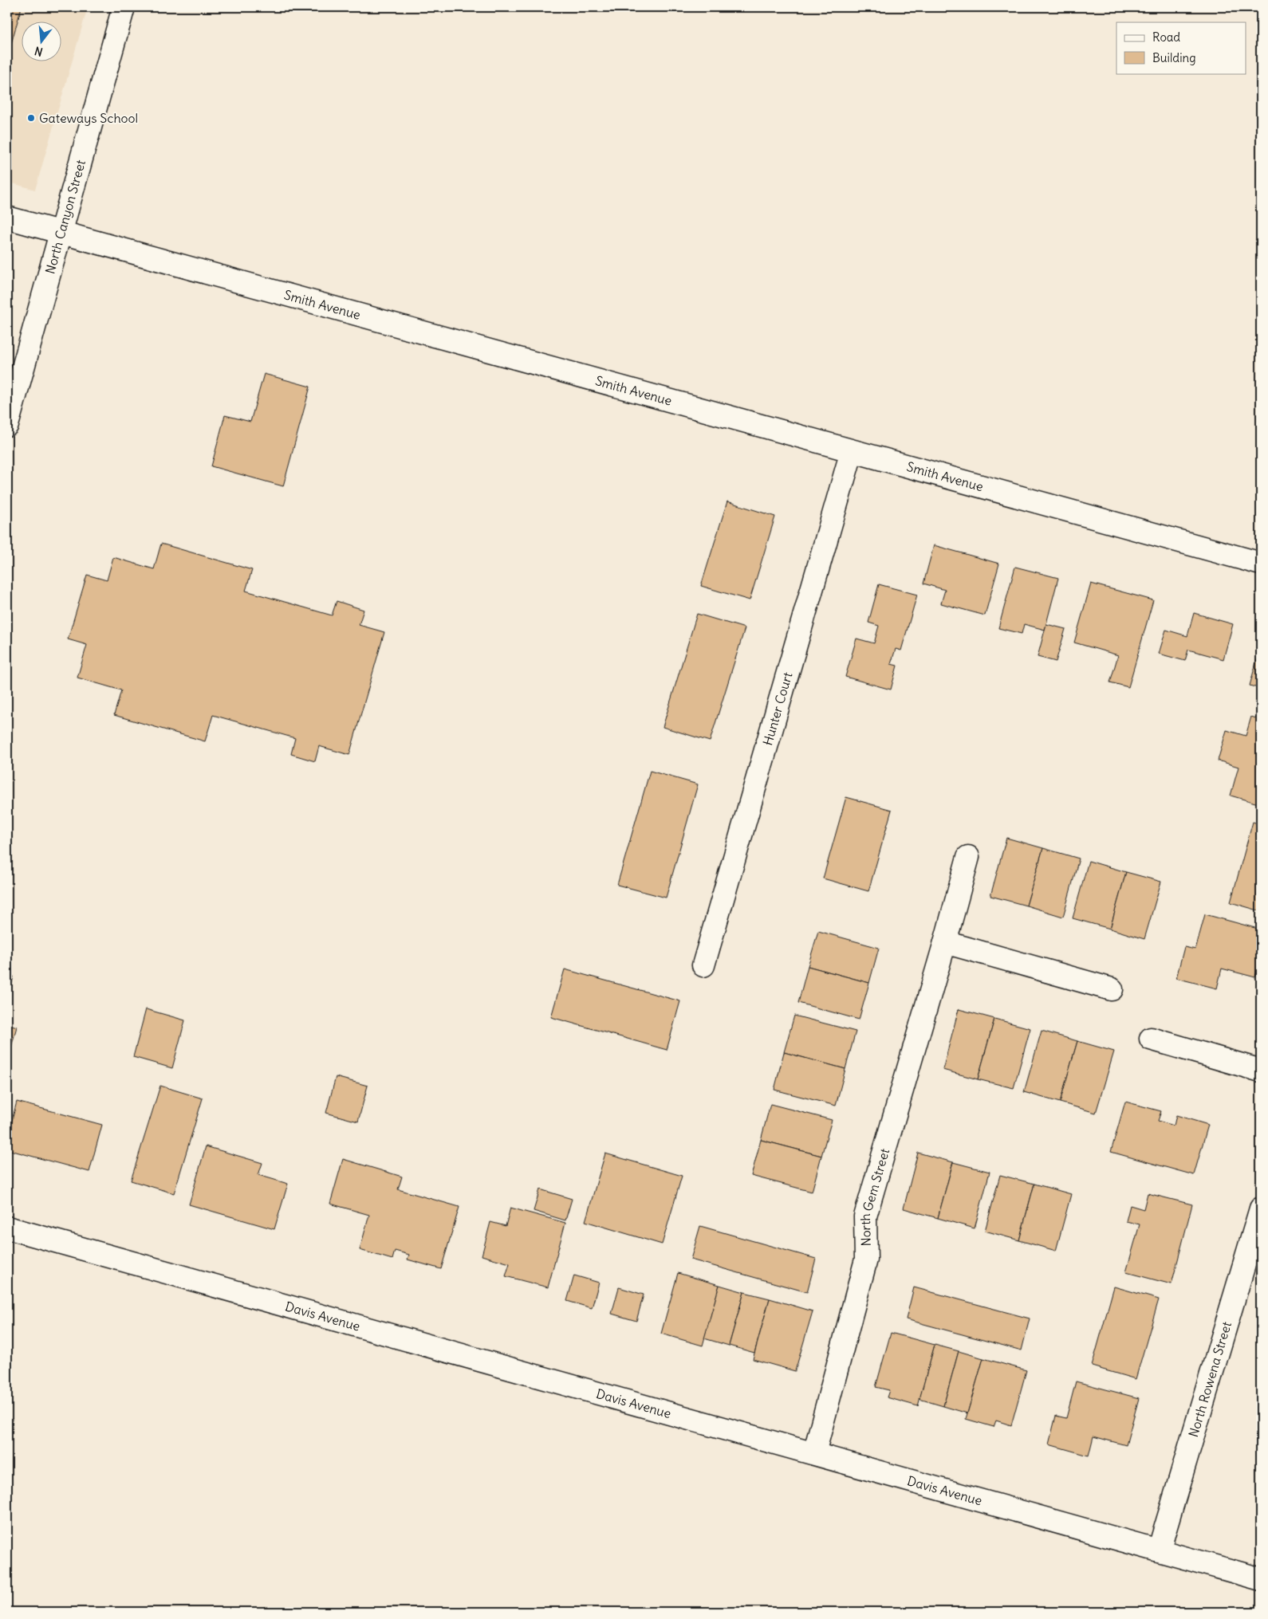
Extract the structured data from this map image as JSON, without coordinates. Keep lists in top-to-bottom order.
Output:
{
  "streets": {
    "street": [
      "North Canyon Street",
      "Smith Avenue",
      "Hunter Court",
      "North Gem Street",
      "Davis Avenue",
      "North Rowena Street"
    ]
  },
  "crossings": [
    ["North Canyon Street", "Smith Avenue"],
    ["Smith Avenue", "Hunter Court"],
    ["North Gem Street", "Davis Avenue"],
    ["Davis Avenue", "North Rowena Street"]
  ],
  "places": ["Gateways School"],
  "legend": ["Road", "Building"],
  "north": "bottom"
}
